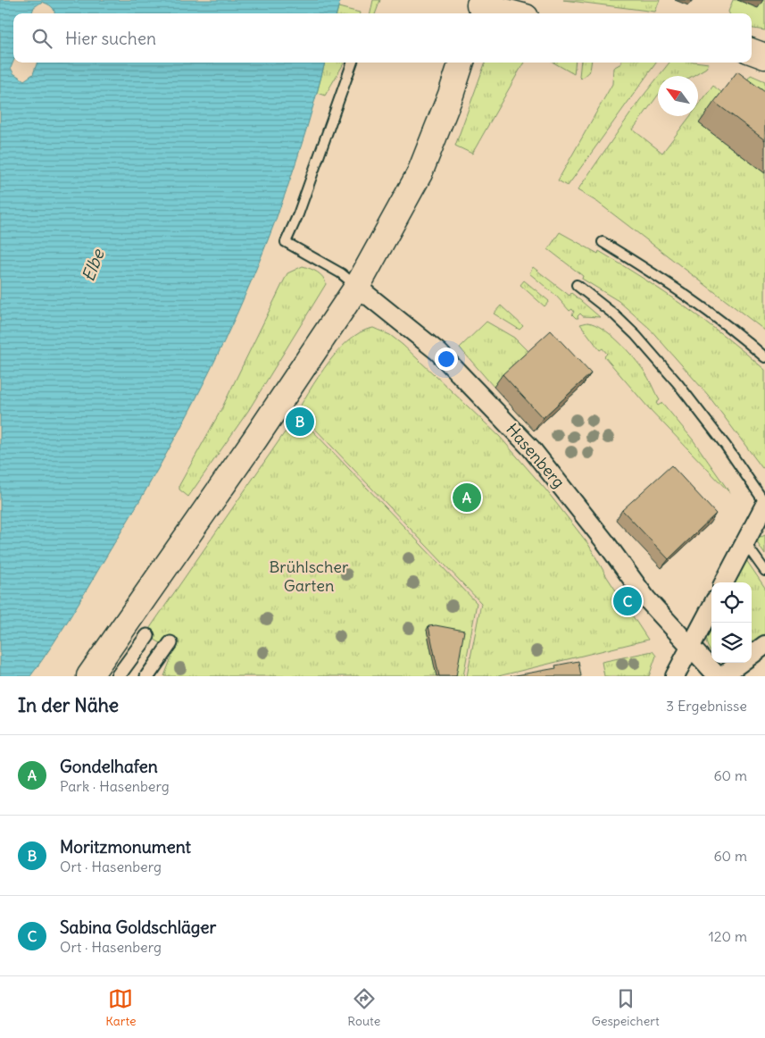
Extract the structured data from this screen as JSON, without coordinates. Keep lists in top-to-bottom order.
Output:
{
  "streets": {
    "street": ["Hasenberg"]
  },
  "water": ["Elbe"],
  "parks": ["Brühlscher Garten"],
  "north": "top left",
  "page": {
    "search": "Hier suchen",
    "pins": ["B", "A", "C"],
    "heading": ["In der Nähe", "3 Ergebnisse"],
    "list": [
      {
        "mark": "A",
        "name": "Gondelhafen",
        "note": "Park · Hasenberg",
        "value": "60 m"
      },
      {
        "mark": "B",
        "name": "Moritzmonument",
        "note": "Ort · Hasenberg",
        "value": "60 m"
      },
      {
        "mark": "C",
        "name": "Sabina Goldschläger",
        "note": "Ort · Hasenberg",
        "value": "120 m"
      }
    ],
    "nav": ["Karte", "Route", "Gespeichert"]
  }
}
